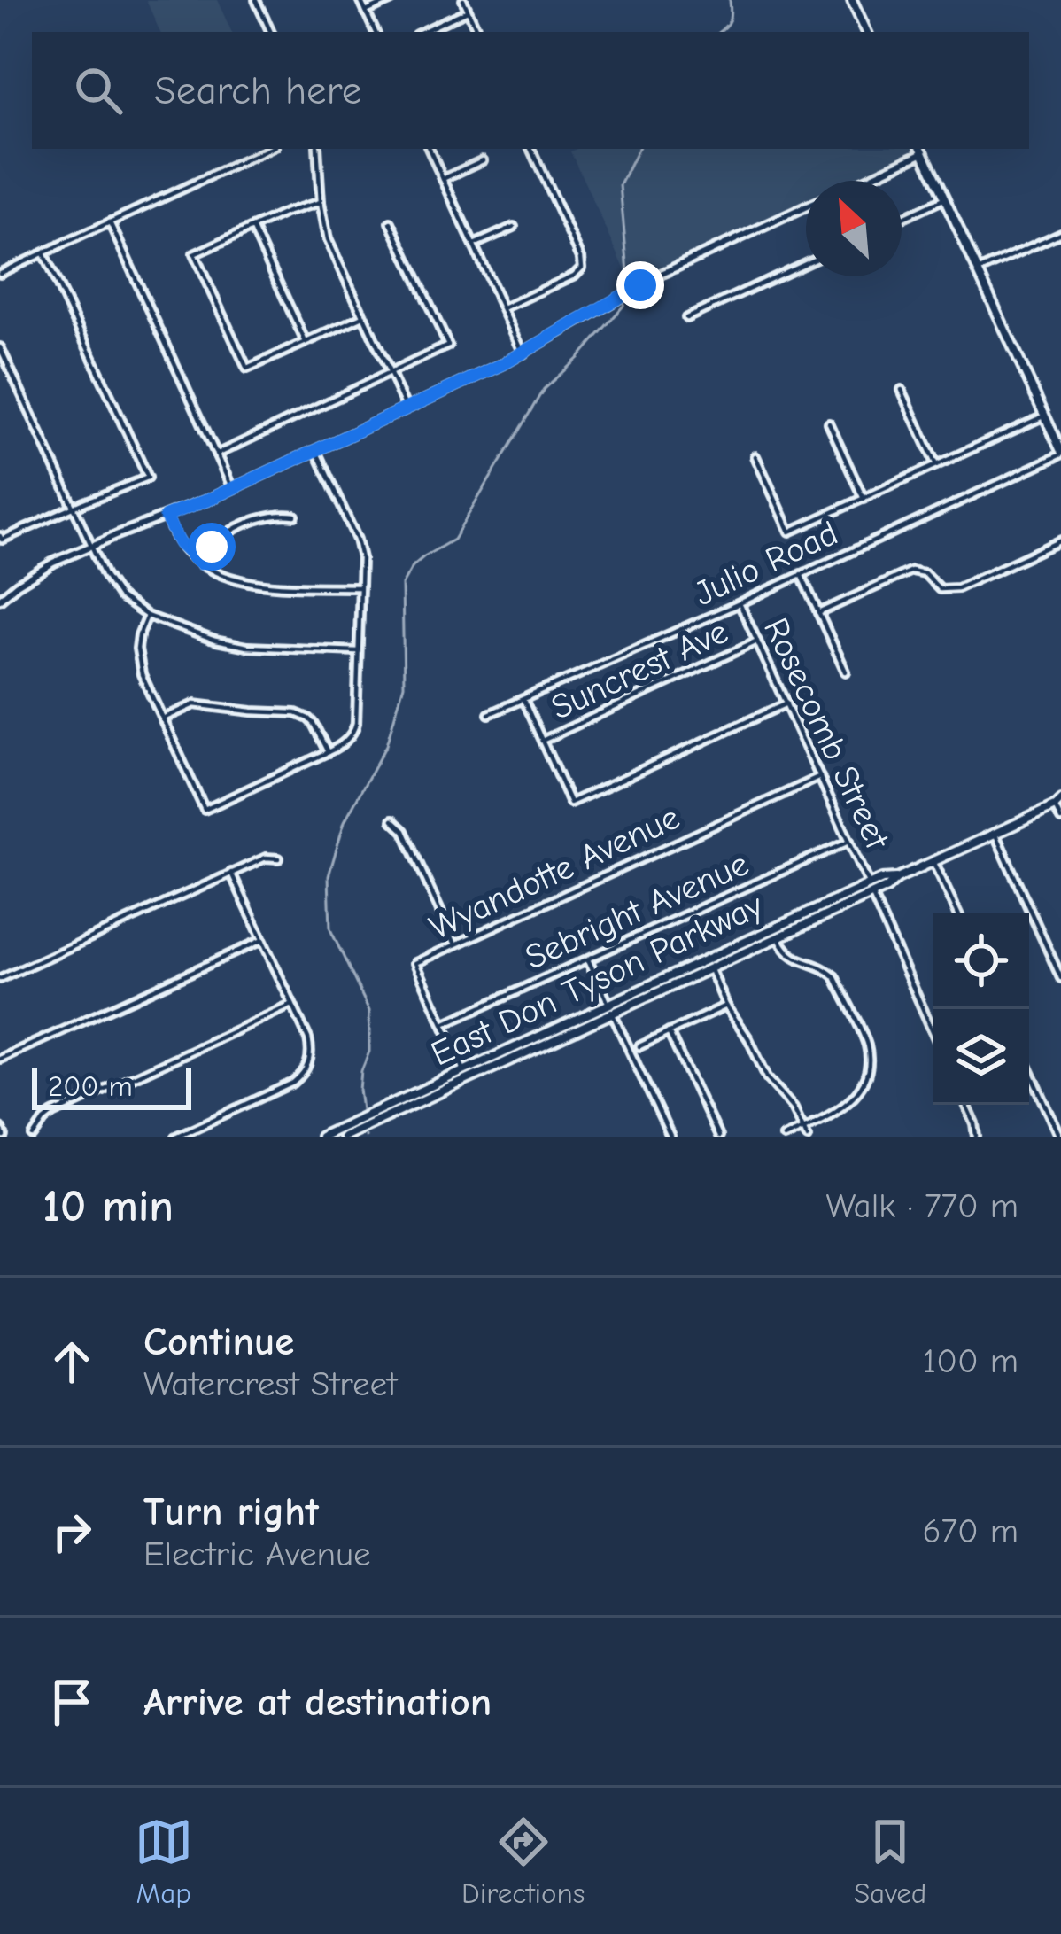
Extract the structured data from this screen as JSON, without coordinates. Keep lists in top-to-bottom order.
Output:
{
  "streets": {
    "main road": ["East Don Tyson Parkway"],
    "street": [
      "Julio Road",
      "Suncrest Ave",
      "Rosecomb Street",
      "Wyandotte Avenue",
      "Sebright Avenue"
    ]
  },
  "crossings": [
    ["Julio Road", "Rosecomb Street"],
    ["Suncrest Ave", "Rosecomb Street"],
    ["Rosecomb Street", "Wyandotte Avenue"],
    ["Rosecomb Street", "Sebright Avenue"],
    ["Rosecomb Street", "East Don Tyson Parkway"],
    ["Wyandotte Avenue", "Sebright Avenue"],
    ["Wyandotte Avenue", "East Don Tyson Parkway"]
  ],
  "scale_bar": "200 m",
  "north": "top left",
  "page": {
    "search": "Search here",
    "scale": "200 m",
    "heading": ["10 min", "Walk · 770 m"],
    "list": [
      ["Continue", "Watercrest Street", "100 m"],
      ["Turn right", "Electric Avenue", "670 m"],
      "Arrive at destination"
    ],
    "nav": ["Map", "Directions", "Saved"]
  }
}
